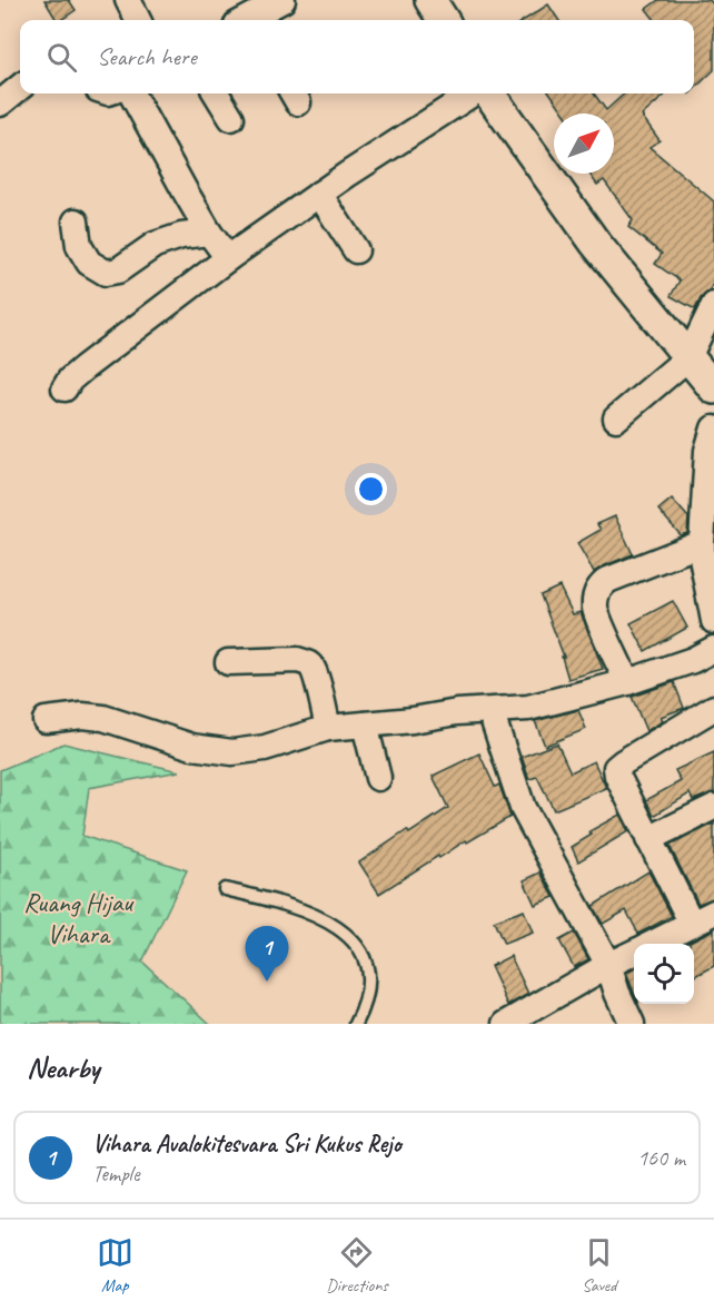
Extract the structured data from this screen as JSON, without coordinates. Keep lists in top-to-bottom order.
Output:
{
  "parks": ["Ruang Hijau Vihara"],
  "north": "top right",
  "page": {
    "search": "Search here",
    "pins": "1",
    "heading": "Nearby",
    "list": [
      {
        "mark": "1",
        "name": "Vihara Avalokitesvara Sri Kukus Rejo",
        "note": "Temple",
        "value": "160 m"
      }
    ],
    "nav": ["Map", "Directions", "Saved"]
  }
}
